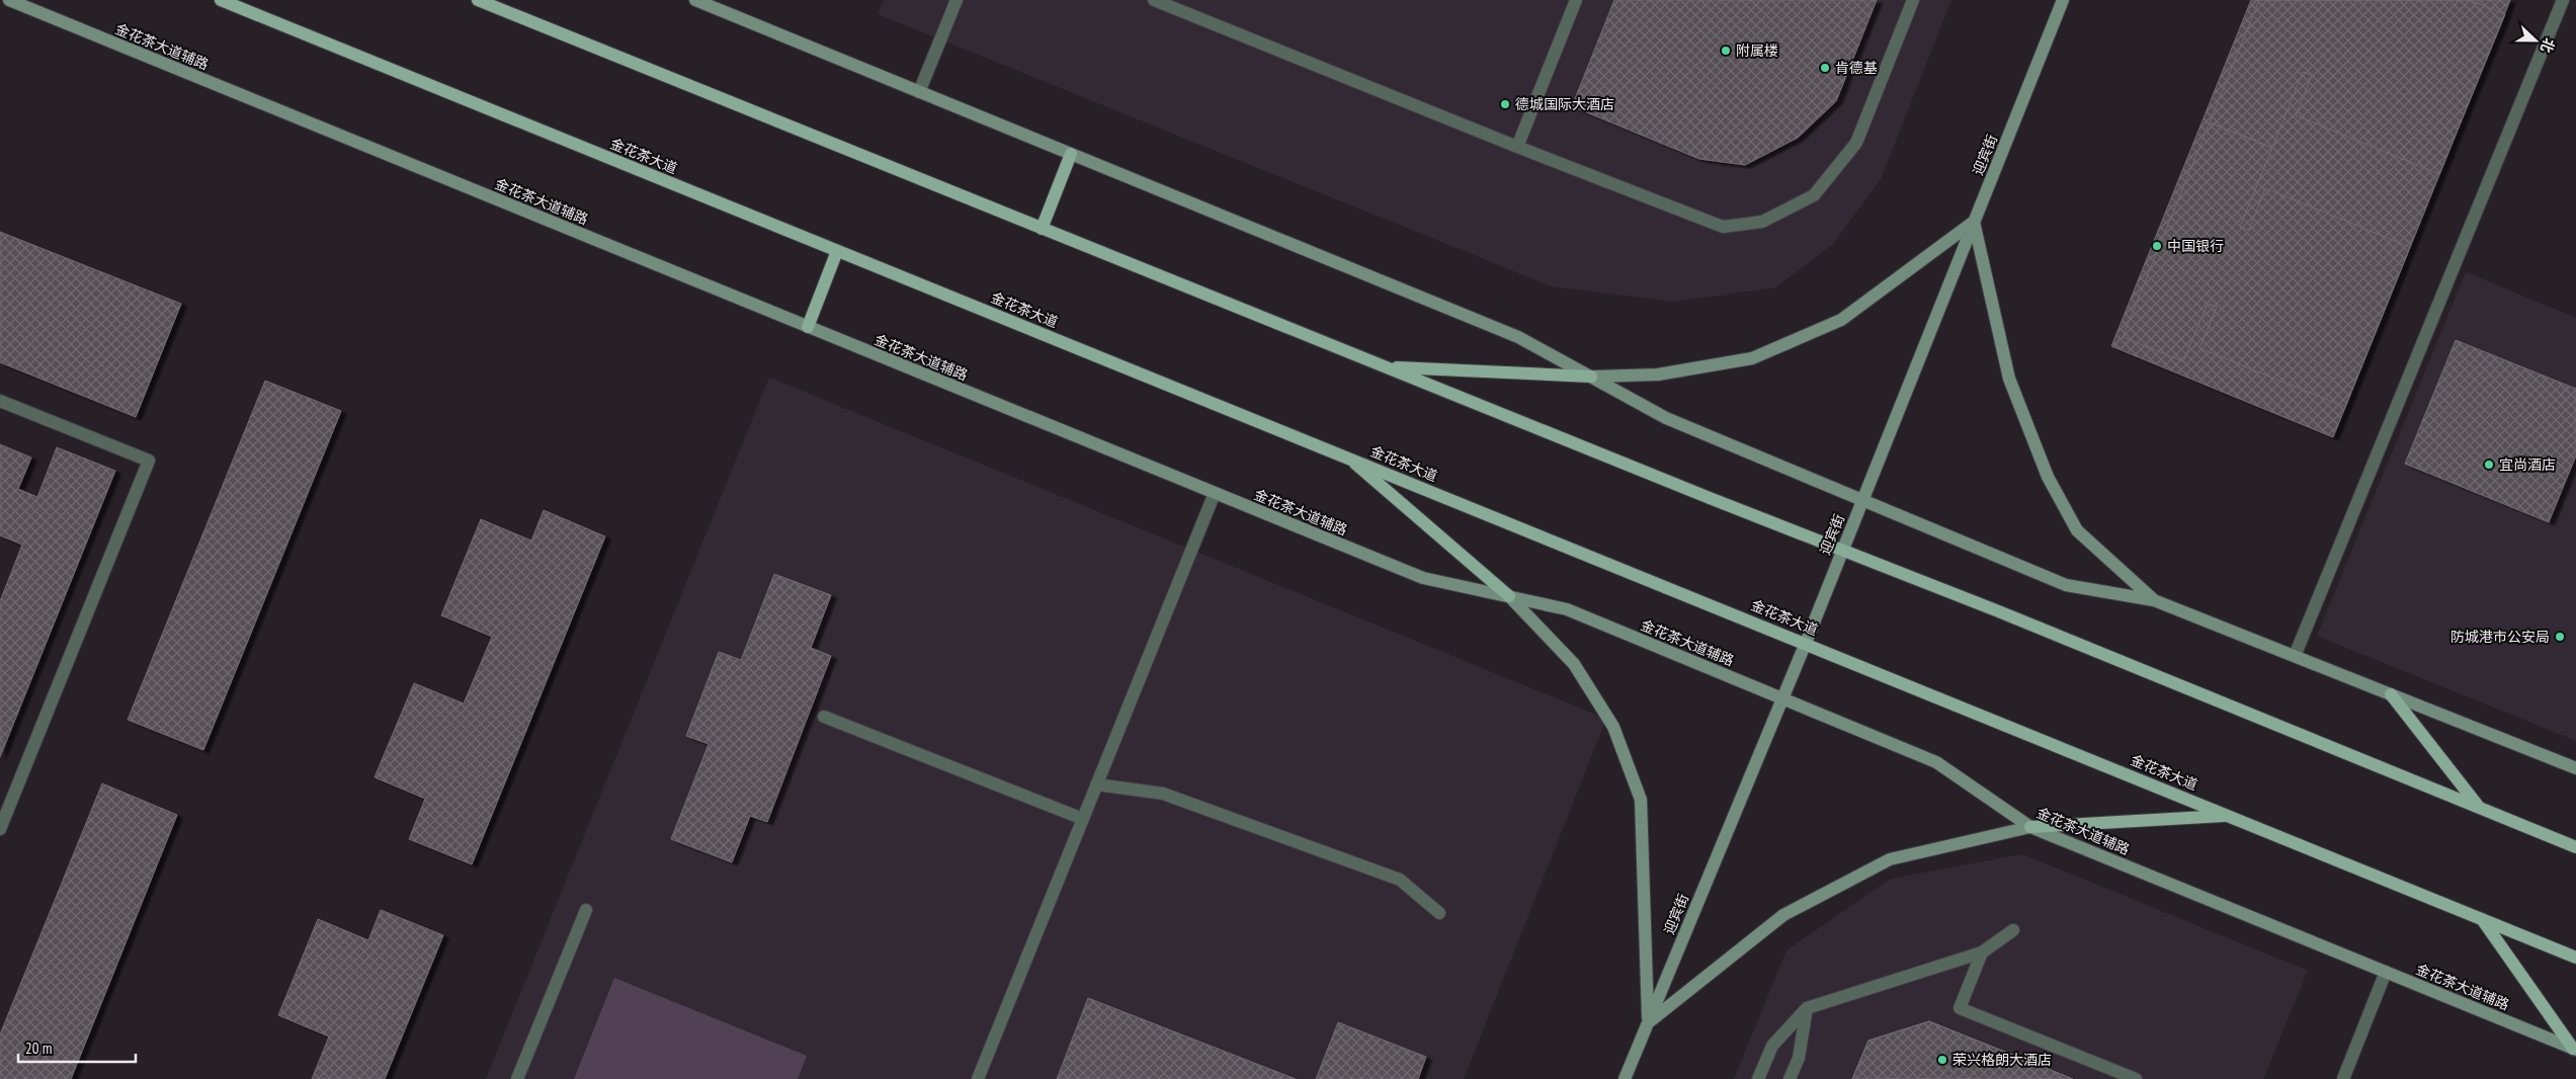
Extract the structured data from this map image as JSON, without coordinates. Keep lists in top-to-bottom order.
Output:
{
  "streets": {
    "main road": ["金花茶大道"],
    "street": ["金花茶大道辅路", "迎宾街"]
  },
  "crossings": [
    ["金花茶大道辅路", "迎宾街"],
    ["迎宾街", "金花茶大道"]
  ],
  "places": [
    "附属楼",
    "肯德基",
    "德城国际大酒店",
    "中国银行",
    "宜尚酒店",
    "防城港市公安局",
    "荣兴格朗大酒店"
  ],
  "scale_bar": "20 m",
  "north": "right"
}
